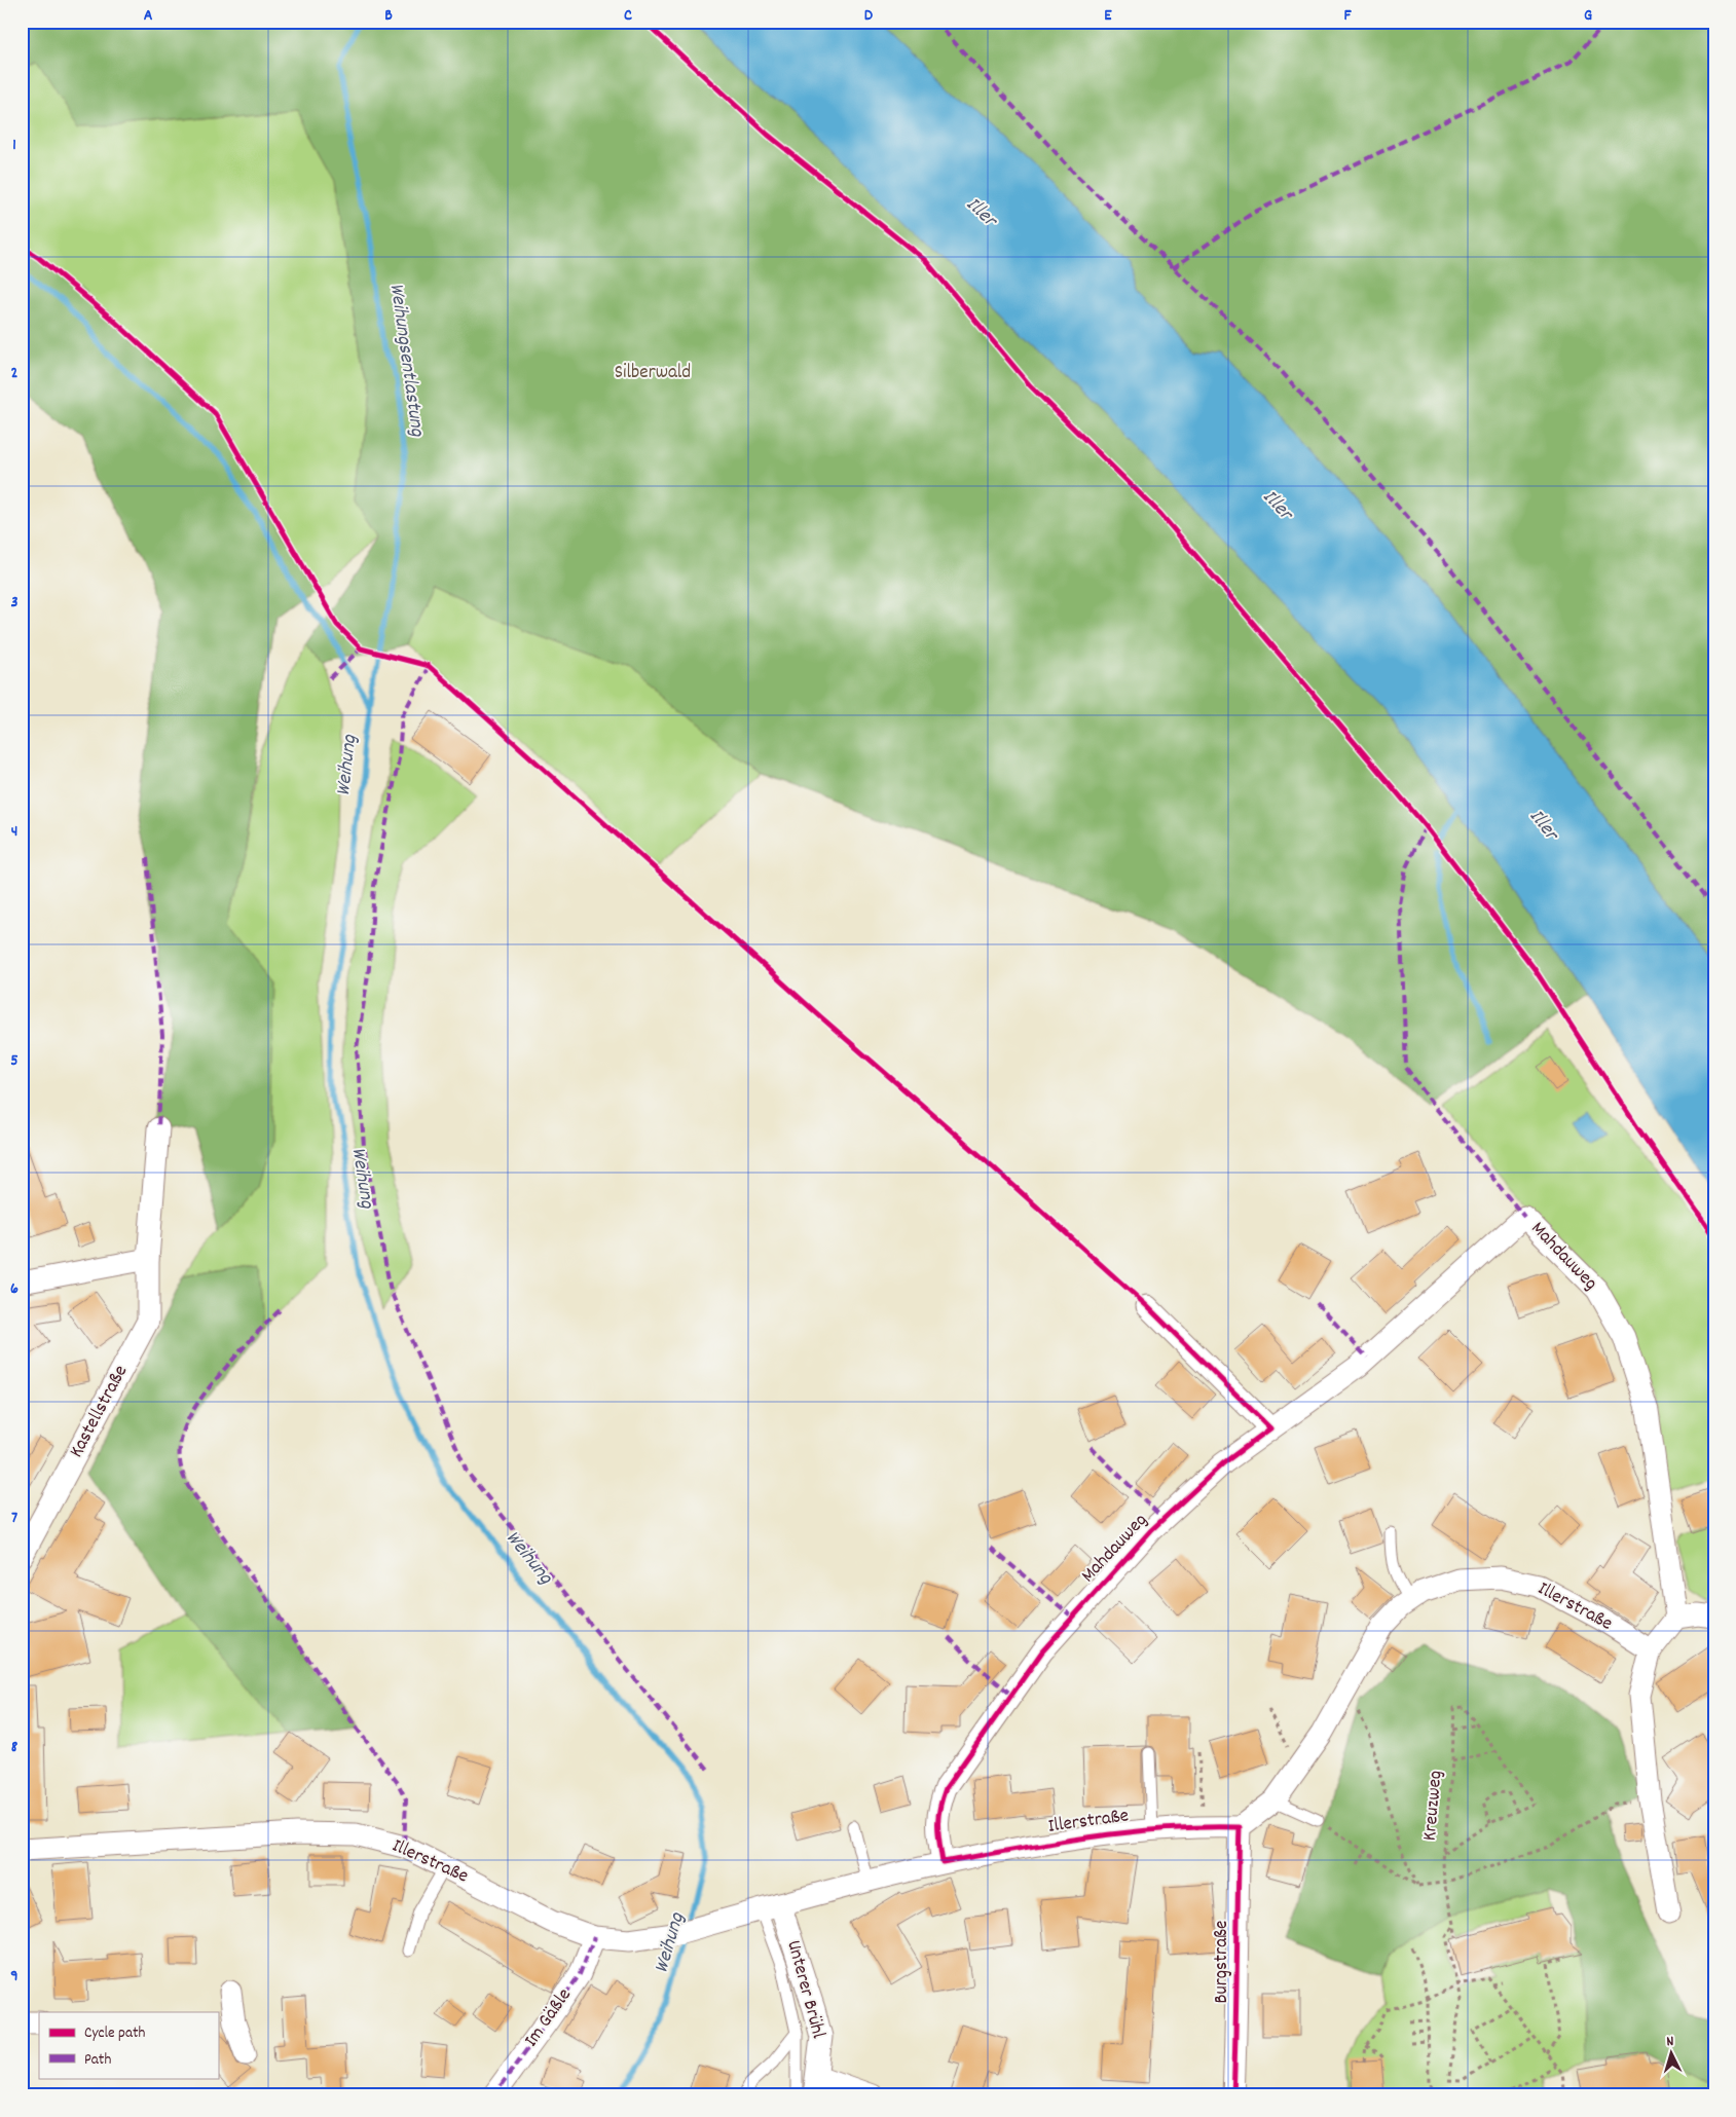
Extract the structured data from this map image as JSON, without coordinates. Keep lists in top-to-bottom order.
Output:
{
  "streets": {
    "street": [
      "Mahdauweg",
      "Kastellstraße",
      "Illerstraße",
      "Burgstraße",
      "Unterer Brühl",
      "Im Gäßle"
    ],
    "path": ["Kreuzweg"]
  },
  "crossings": [
    ["Mahdauweg", "Illerstraße"],
    ["Illerstraße", "Burgstraße"],
    ["Illerstraße", "Unterer Brühl"],
    ["Illerstraße", "Im Gäßle"]
  ],
  "water": ["Iller", "Weihungsentlastung", "Weihung"],
  "parks": ["Silberwald"],
  "legend": ["Cycle path", "Path"],
  "north": "top",
  "grid": {
    "columns": [
      "A",
      "B",
      "C",
      "D",
      "E",
      "F",
      "G"
    ],
    "rows": [
      "1",
      "2",
      "3",
      "4",
      "5",
      "6",
      "7",
      "8",
      "9"
    ]
  }
}
